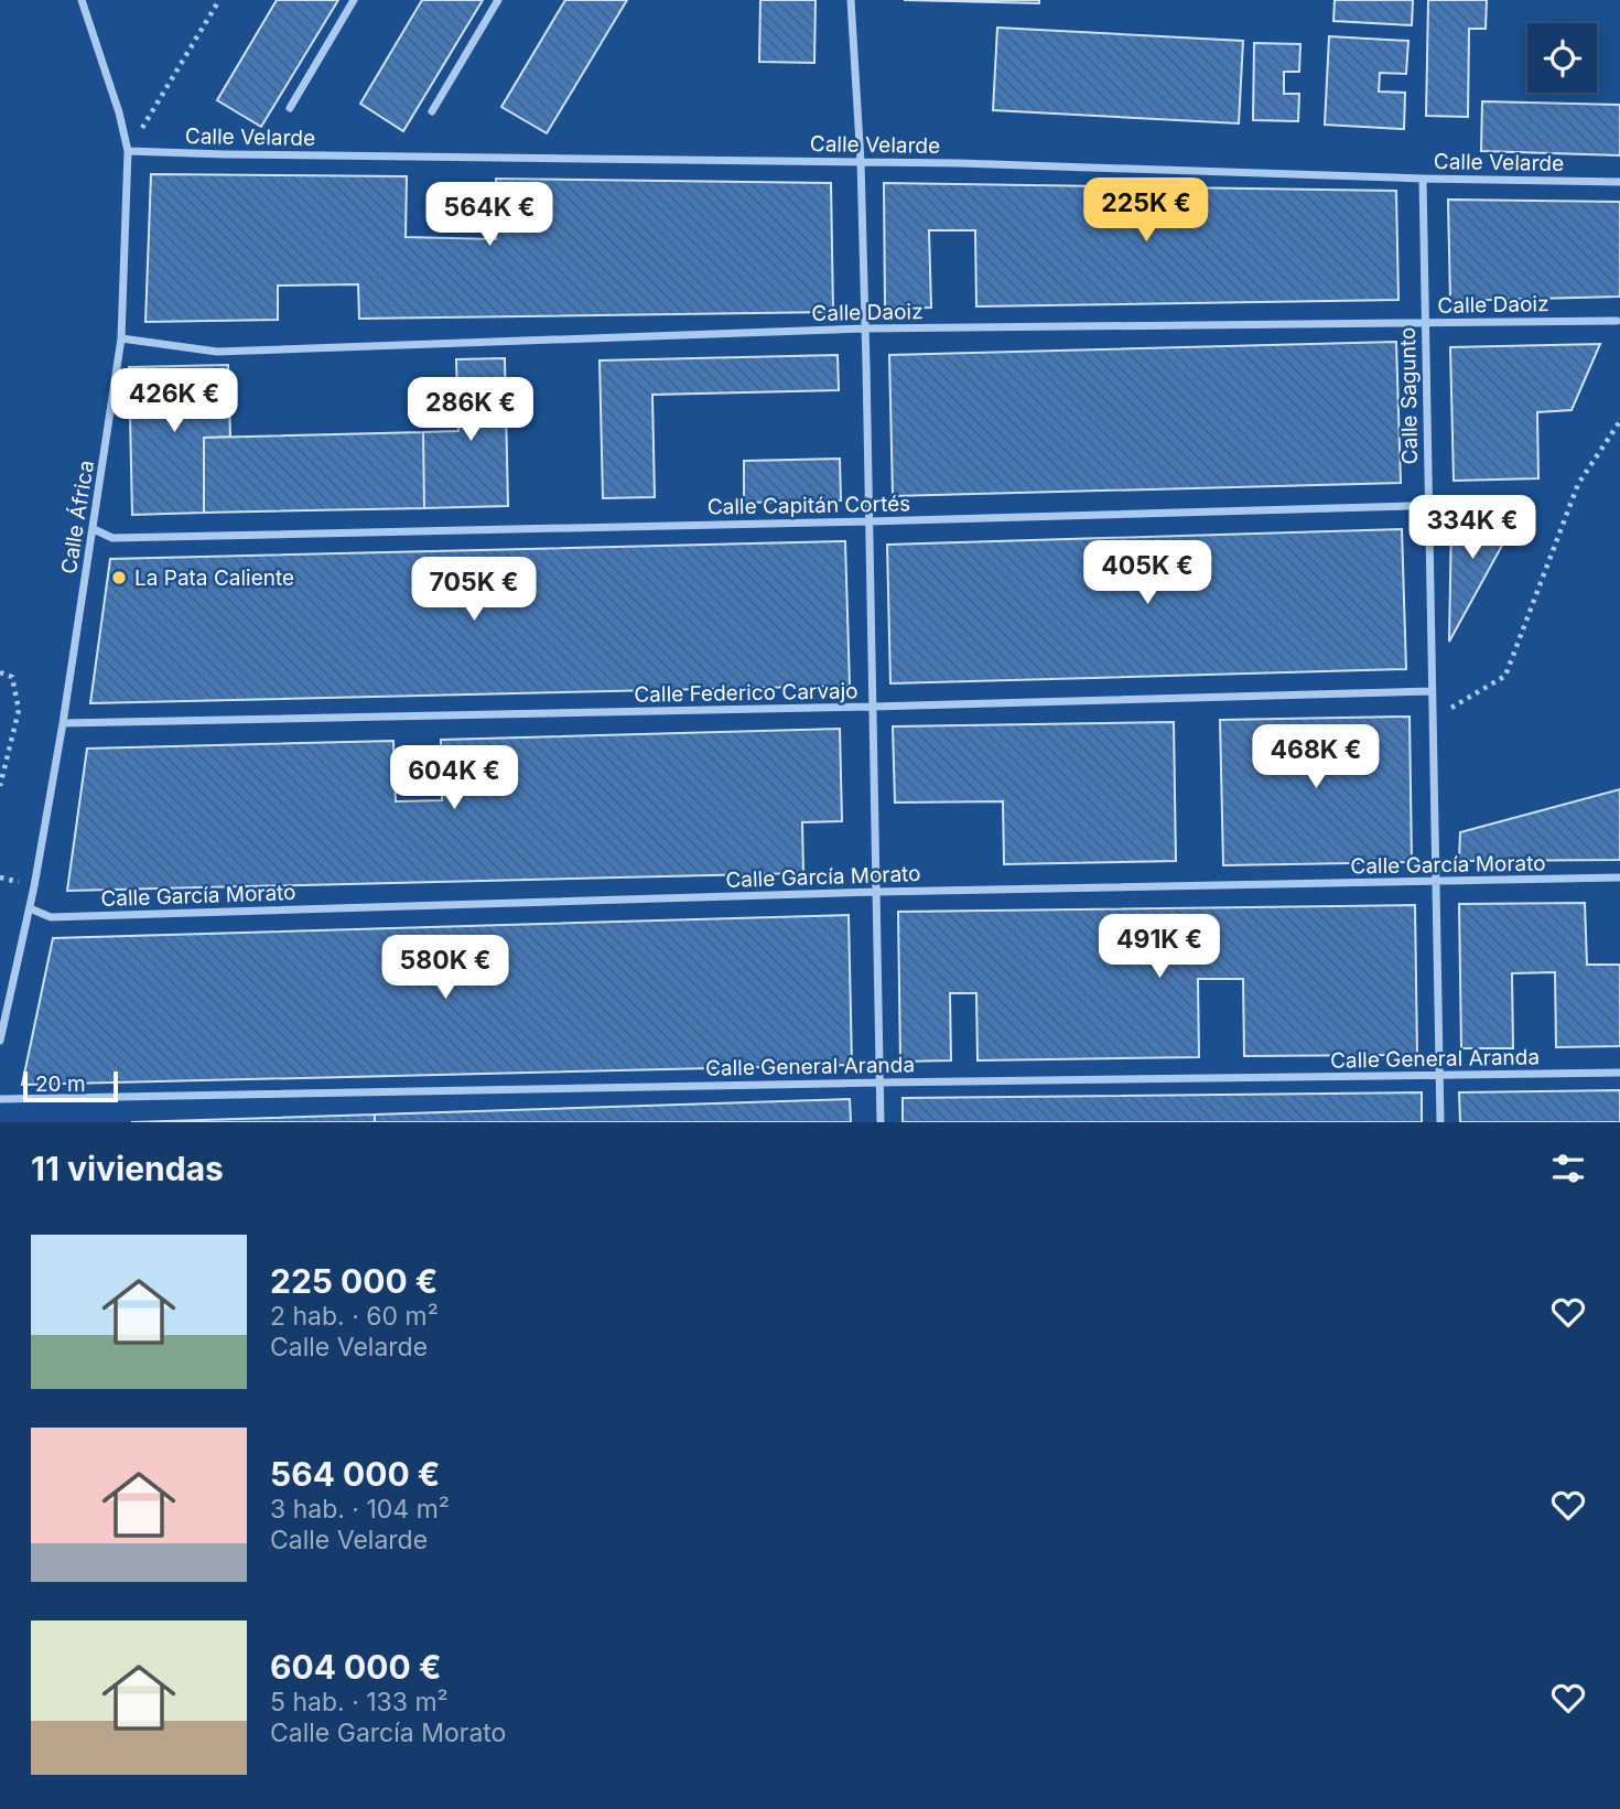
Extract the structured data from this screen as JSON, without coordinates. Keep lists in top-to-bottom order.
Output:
{
  "streets": {
    "street": [
      "Calle Velarde",
      "Calle Daoiz",
      "Calle Sagunto",
      "Calle Capitán Cortés",
      "Calle África",
      "Calle Federico Carvajo",
      "Calle García Morato",
      "Calle General Aranda"
    ]
  },
  "crossings": [
    ["Calle Velarde", "Calle Sagunto"],
    ["Calle Velarde", "Calle África"],
    ["Calle Daoiz", "Calle Sagunto"],
    ["Calle Daoiz", "Calle África"],
    ["Calle Sagunto", "Calle Capitán Cortés"],
    ["Calle Sagunto", "Calle Federico Carvajo"],
    ["Calle Sagunto", "Calle García Morato"],
    ["Calle Sagunto", "Calle General Aranda"],
    ["Calle Capitán Cortés", "Calle África"],
    ["Calle África", "Calle Federico Carvajo"],
    ["Calle África", "Calle García Morato"]
  ],
  "places": ["La Pata Caliente"],
  "scale_bar": "20 m",
  "page": {
    "price": [
      "225K €",
      "564K €",
      "426K €",
      "286K €",
      "334K €",
      "405K €",
      "705K €",
      "468K €",
      "604K €",
      "491K €",
      "580K €"
    ],
    "scale": "20 m",
    "heading": "11 viviendas",
    "list": [
      {
        "name": "225 000 €",
        "note": "2 hab. · 60 m² · Calle Velarde"
      },
      {
        "name": "564 000 €",
        "note": "3 hab. · 104 m² · Calle Velarde"
      },
      {
        "name": "604 000 €",
        "note": "5 hab. · 133 m² · Calle García Morato"
      }
    ]
  }
}
